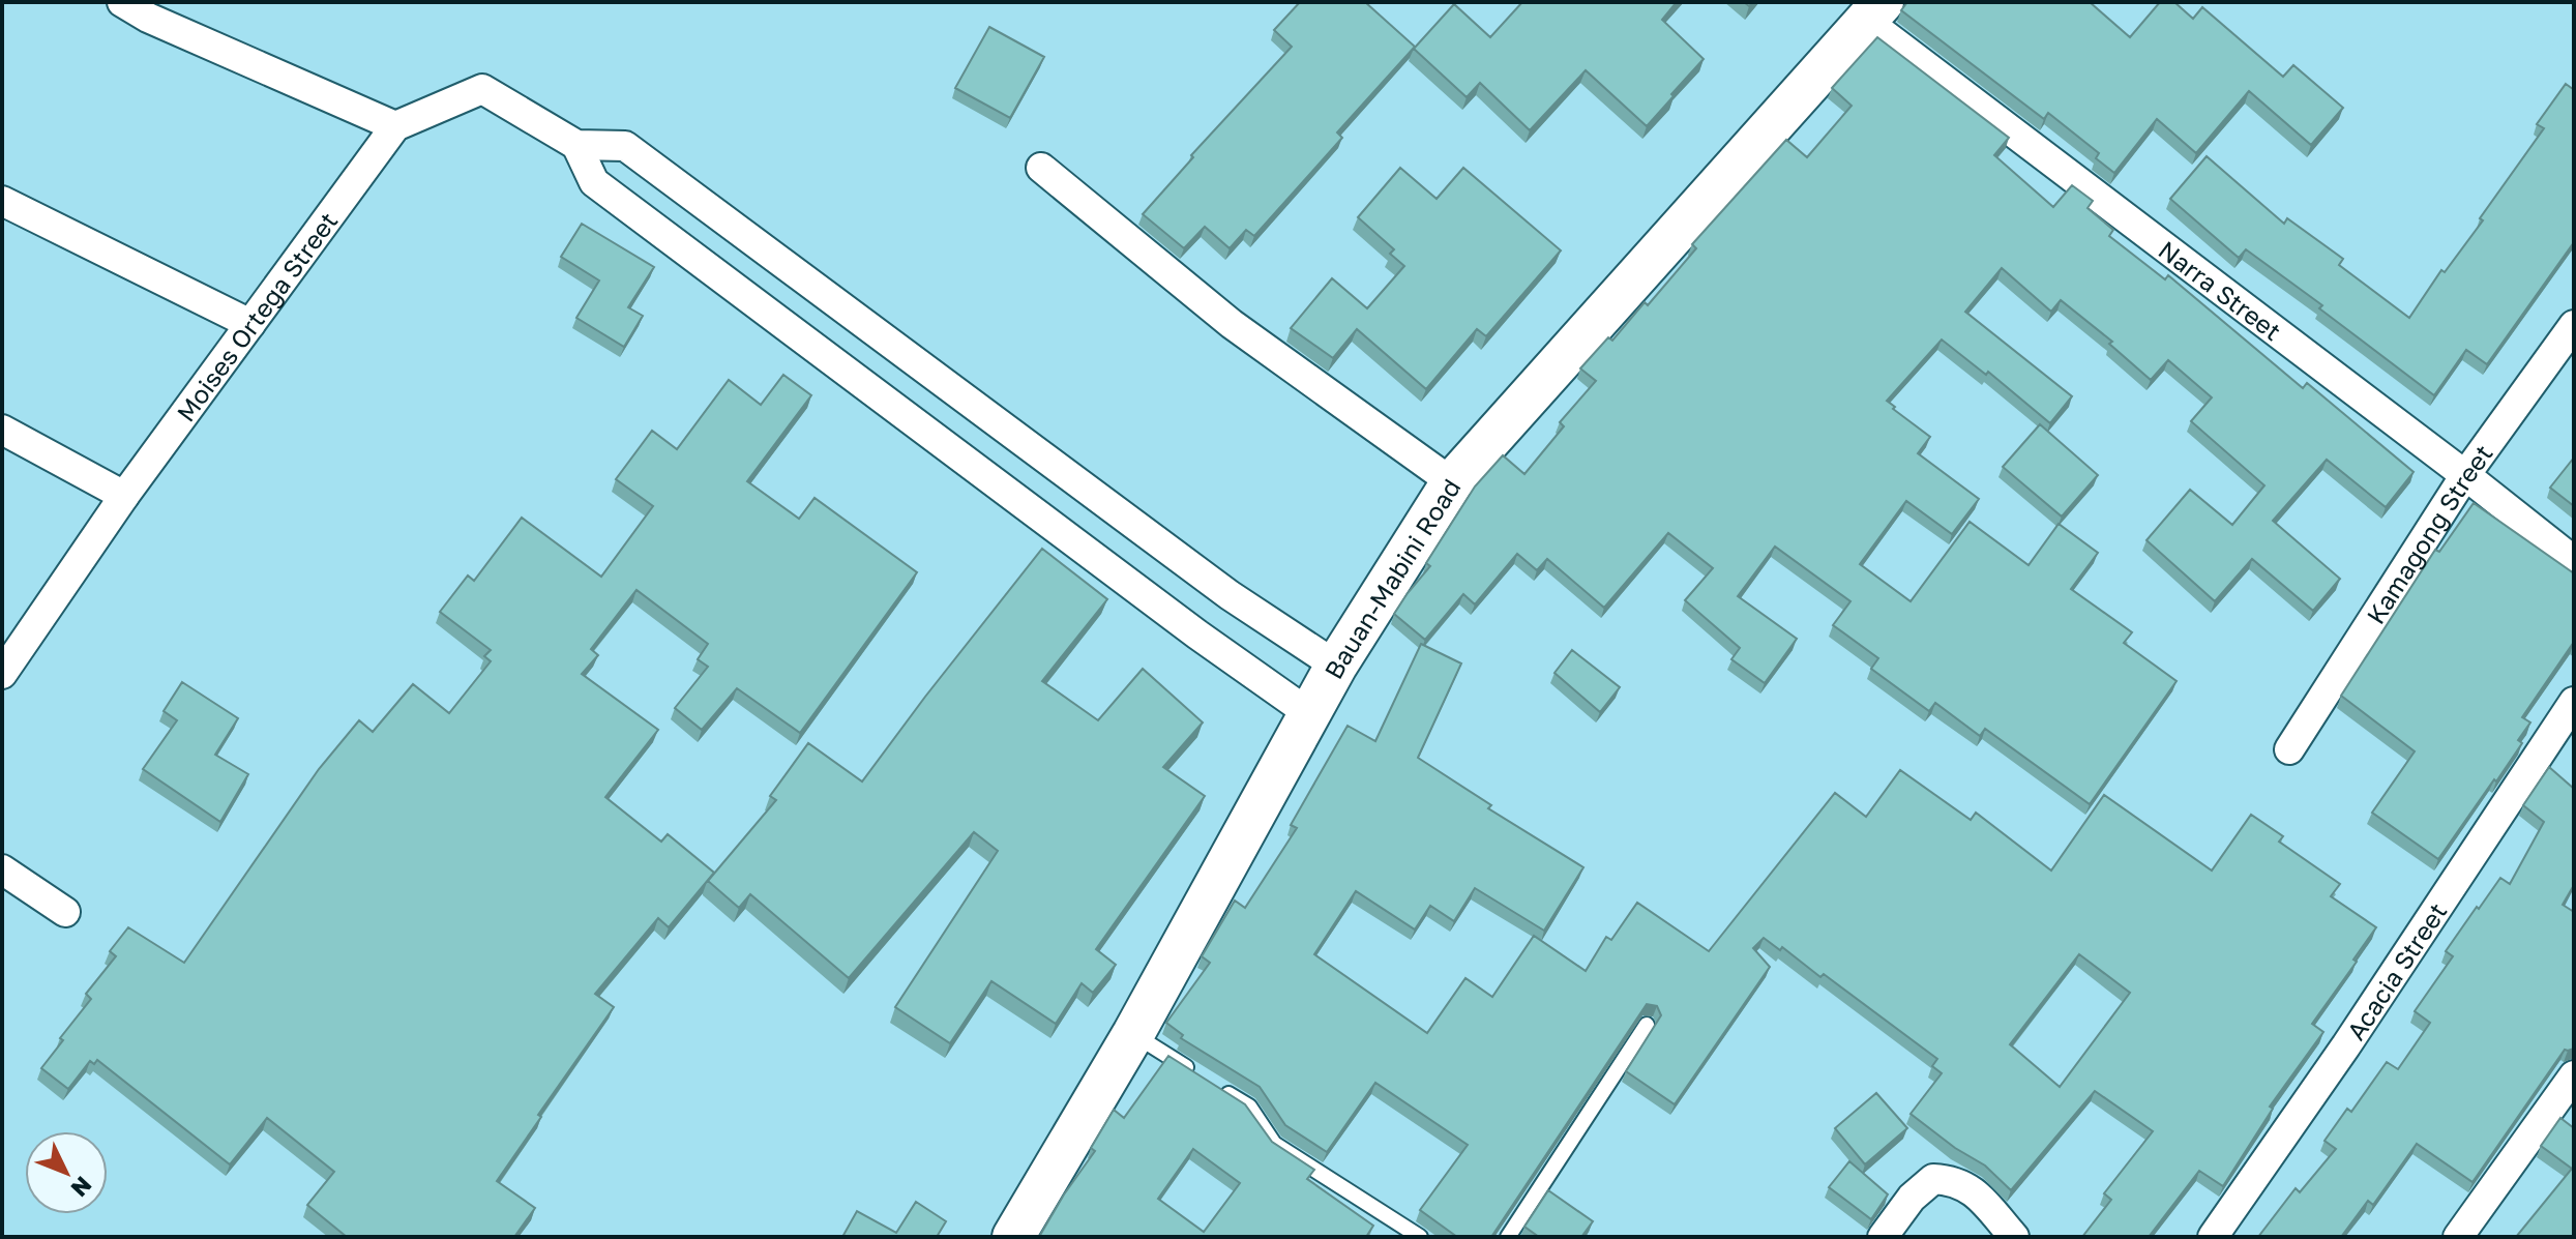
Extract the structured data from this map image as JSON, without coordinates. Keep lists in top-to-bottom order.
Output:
{
  "streets": {
    "main road": ["Bauan-Mabini Road"],
    "street": [
      "Narra Street",
      "Moises Ortega Street",
      "Kamagong Street",
      "Acacia Street"
    ]
  },
  "crossings": [
    ["Narra Street", "Kamagong Street"],
    ["Narra Street", "Bauan-Mabini Road"]
  ],
  "north": "bottom right"
}
